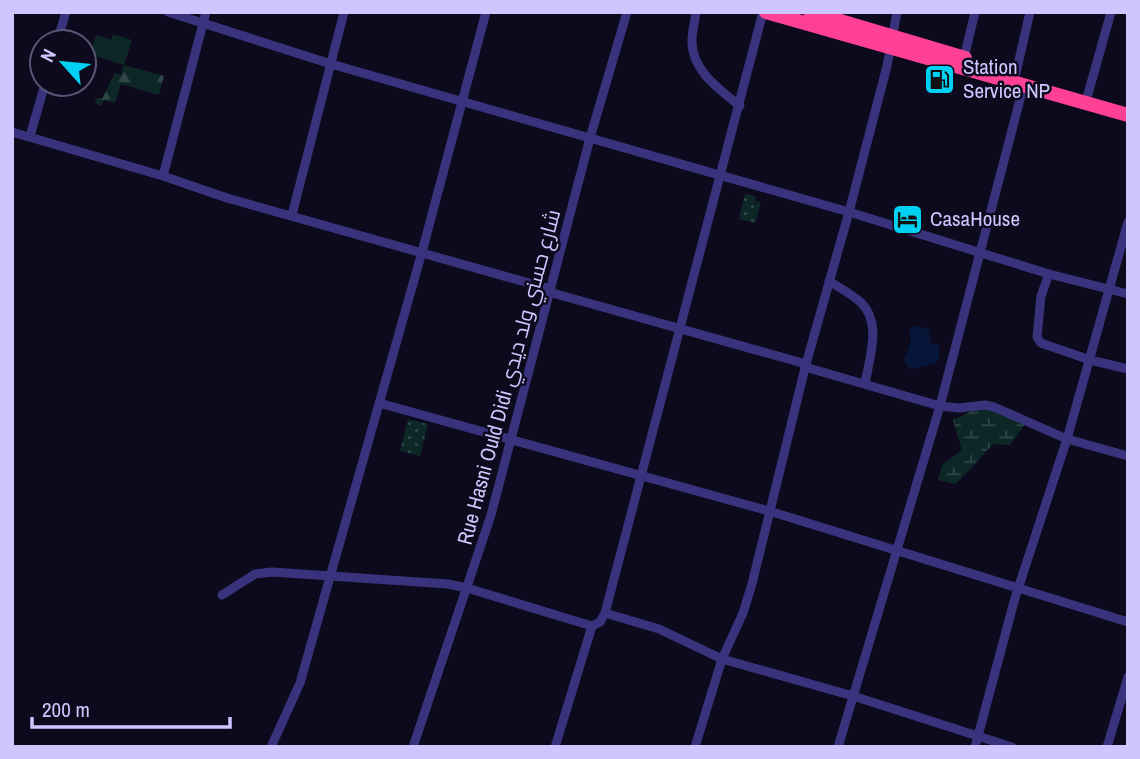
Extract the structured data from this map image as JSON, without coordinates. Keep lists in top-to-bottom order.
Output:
{
  "streets": {
    "street": ["Rue Hasni Ould Didi شارع حسني ولد ديدي"]
  },
  "places": {
    "fuel station": ["Station Service NP"],
    "hotel": ["CasaHouse"]
  },
  "scale_bar": "200 m",
  "north": "top left"
}
